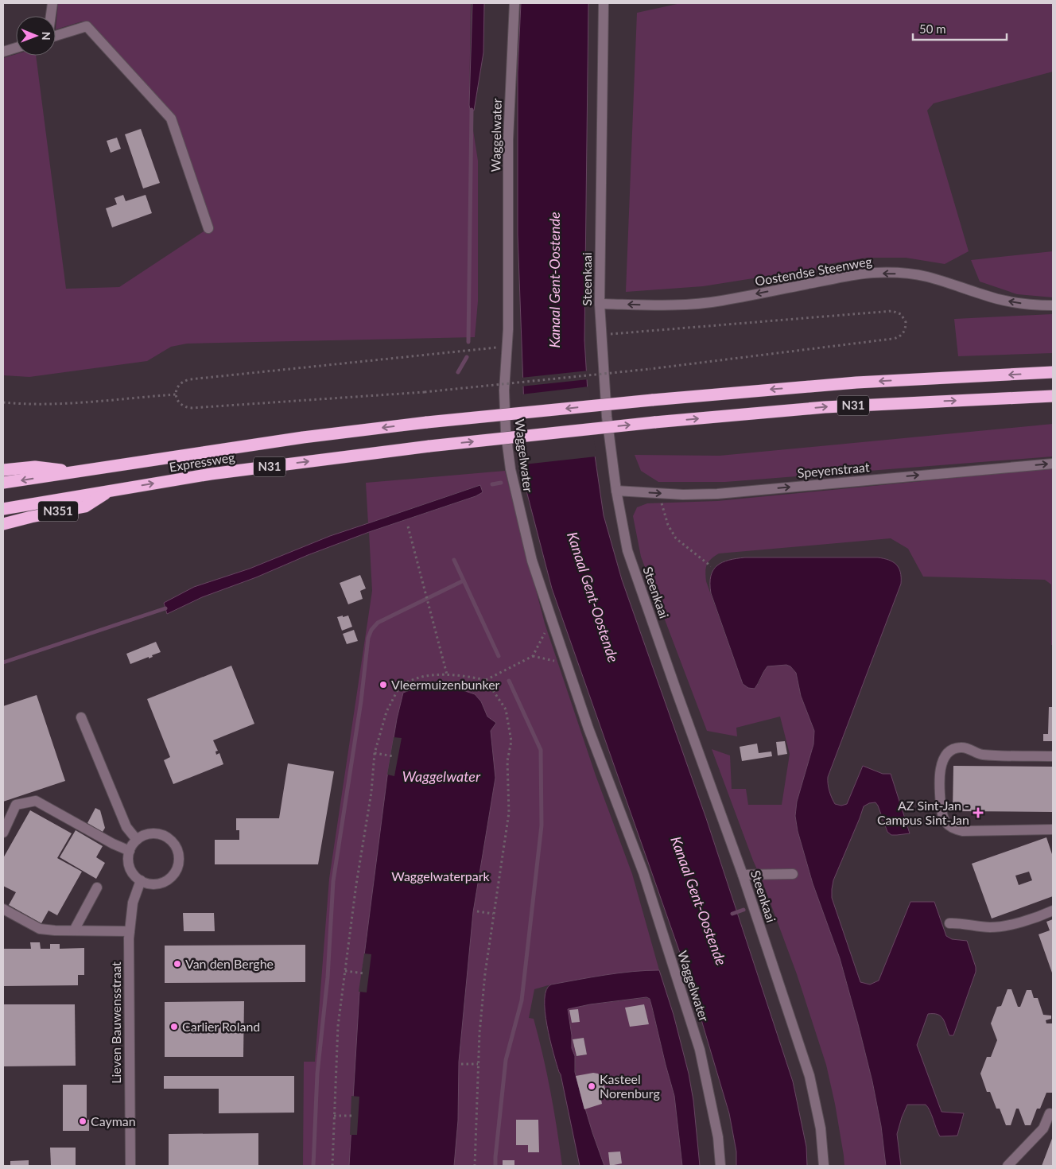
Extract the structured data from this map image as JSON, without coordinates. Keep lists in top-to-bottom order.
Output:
{
  "streets": {
    "highway": ["N31", "Expressweg", "N351"],
    "street": [
      "Waggelwater",
      "Oostendse Steenweg",
      "Steenkaai",
      "Speyenstraat",
      "Lieven Bauwensstraat"
    ]
  },
  "crossings": [
    ["Oostendse Steenweg", "Steenkaai"],
    ["Steenkaai", "Speyenstraat"],
    ["Expressweg", "N351"]
  ],
  "one_way": ["Oostendse Steenweg", "Speyenstraat"],
  "water": ["Kanaal Gent-Oostende", "Waggelwater"],
  "parks": ["Waggelwaterpark"],
  "places": {
    "other": [
      "Vleermuizenbunker",
      "Van den Berghe",
      "Carlier Roland",
      "Kasteel Norenburg",
      "Cayman"
    ],
    "health": ["AZ Sint-Jan - Campus Sint-Jan"]
  },
  "scale_bar": "50 m",
  "north": "right"
}
